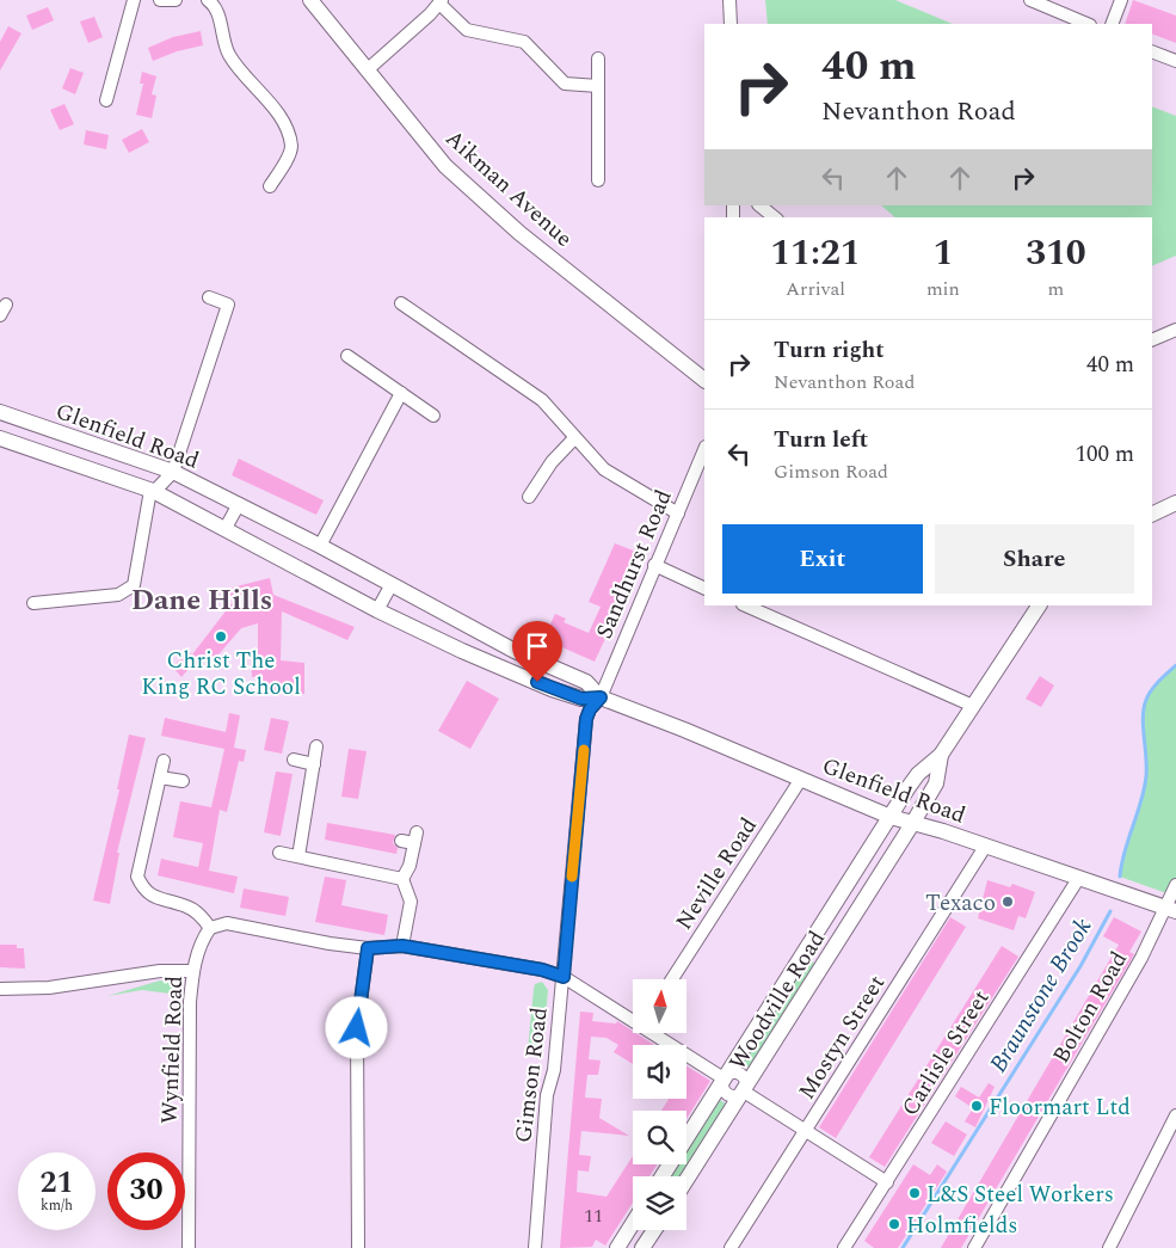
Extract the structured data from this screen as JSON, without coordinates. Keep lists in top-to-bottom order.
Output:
{
  "streets": {
    "street": [
      "Aikman Avenue",
      "Glenfield Road",
      "Sandhurst Road",
      "Neville Road",
      "Woodville Road",
      "Bolton Road",
      "Mostyn Street",
      "Wynfield Road",
      "Carlisle Street",
      "Gimson Road"
    ]
  },
  "crossings": [
    ["Glenfield Road", "Sandhurst Road"],
    ["Glenfield Road", "Neville Road"],
    ["Glenfield Road", "Woodville Road"],
    ["Glenfield Road", "Bolton Road"],
    ["Glenfield Road", "Mostyn Street"],
    ["Glenfield Road", "Carlisle Street"],
    ["Glenfield Road", "Gimson Road"],
    ["Sandhurst Road", "Gimson Road"]
  ],
  "districts": ["Dane Hills"],
  "water": ["Braunstone Brook"],
  "places": [
    "Christ The King RC School",
    "Texaco",
    "Floormart Ltd",
    "L&S Steel Workers",
    "Holmfields"
  ],
  "house_numbers": ["11"],
  "north": "top",
  "page": {
    "turn": ["40 m", "Nevanthon Road"],
    "eta": [
      "11:21",
      "Arrival",
      "1",
      "min",
      "310",
      "m"
    ],
    "list": [
      {
        "name": "Turn right",
        "note": "Nevanthon Road",
        "value": "40 m"
      },
      {
        "name": "Turn left",
        "note": "Gimson Road",
        "value": "100 m"
      }
    ],
    "buttons": ["Exit", "Share"],
    "speed": "21 km/h",
    "limit": "30"
  }
}
